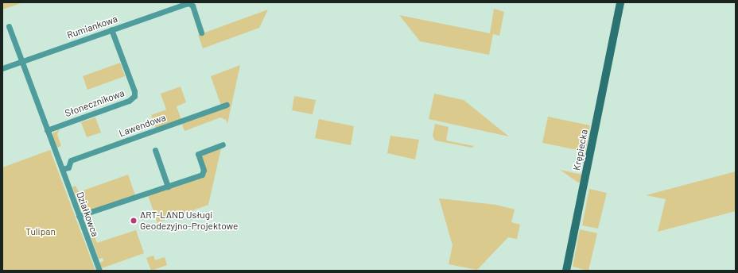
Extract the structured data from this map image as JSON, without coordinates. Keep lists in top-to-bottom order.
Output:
{
  "streets": {
    "street": [
      "Rumiankowa",
      "Słonecznikowa",
      "Lawendowa",
      "Krępiecka",
      "Działkowca"
    ]
  },
  "crossings": [
    ["Rumiankowa", "Słonecznikowa"],
    ["Słonecznikowa", "Działkowca"],
    ["Lawendowa", "Działkowca"]
  ],
  "parks": ["Tulipan"],
  "places": ["ART-LAND Usługi Geodezyjno-Projektowe"]
}
